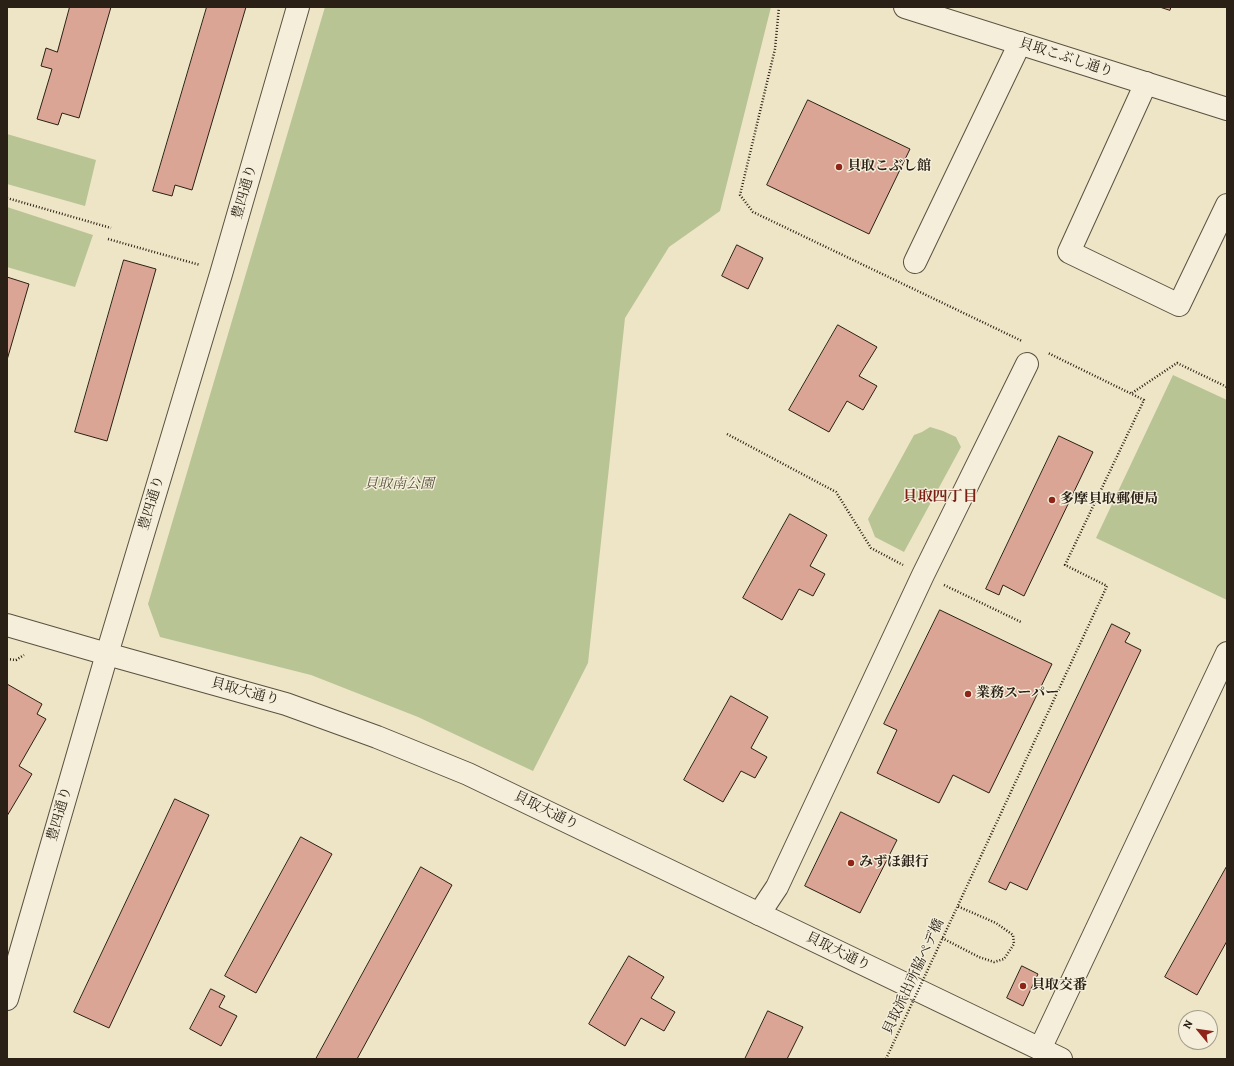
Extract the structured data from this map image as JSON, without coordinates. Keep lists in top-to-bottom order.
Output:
{
  "streets": {
    "street": ["貝取こぶし通り", "豊四通り", "貝取大通り"],
    "path": ["貝取派出所脇ペデ橋"]
  },
  "crossings": [
    ["豊四通り", "貝取大通り"]
  ],
  "districts": ["貝取四丁目"],
  "parks": ["貝取南公園"],
  "places": [
    "貝取こぶし館",
    "多摩貝取郵便局",
    "業務スーパー",
    "みずほ銀行",
    "貝取交番"
  ],
  "north": "top left"
}
